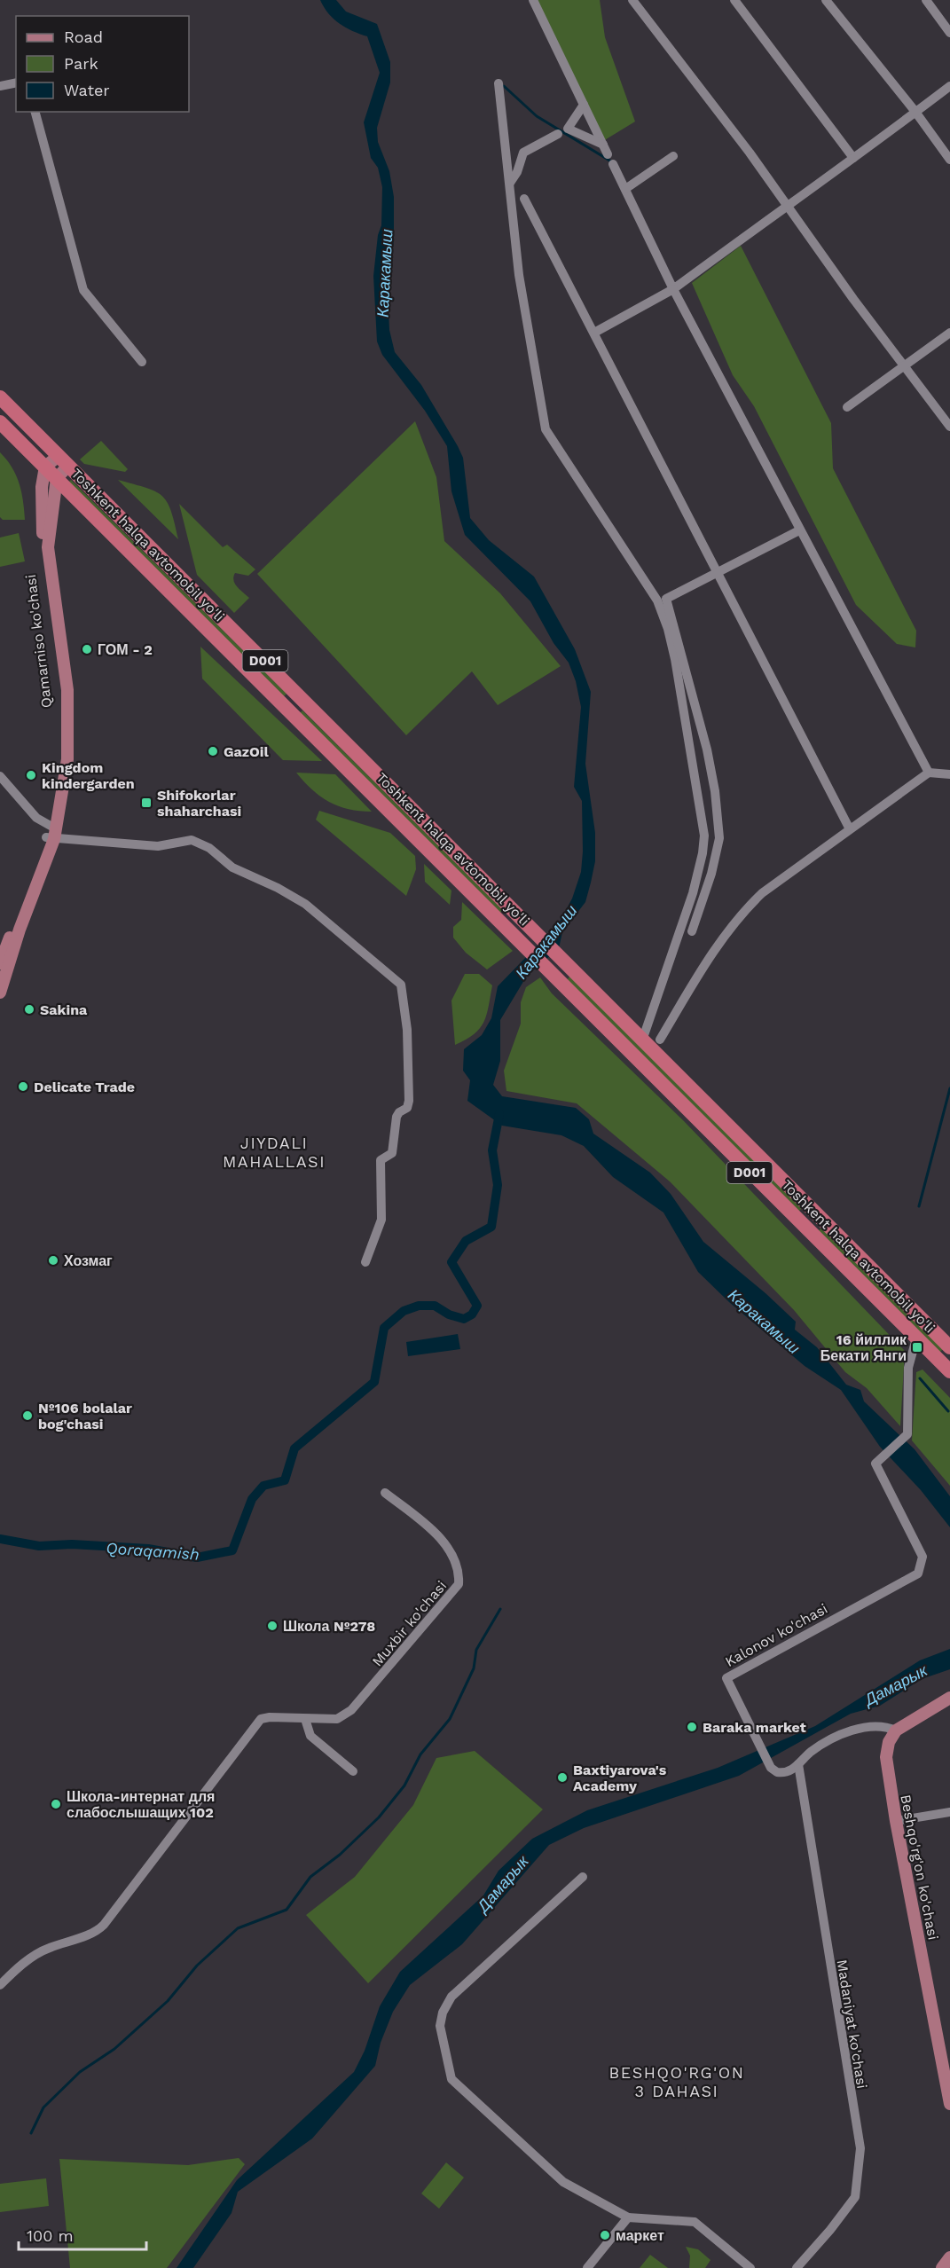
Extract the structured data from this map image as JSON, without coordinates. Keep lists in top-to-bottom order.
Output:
{
  "streets": {
    "highway": ["Toshkent halqa avtomobil yo'li", "D001"],
    "main road": ["Qamarniso ko'chasi", "Beshqo'rg'on ko'chasi"],
    "street": ["Muxbir ko'chasi", "Kalonov ko'chasi", "Madaniyat ko'chasi"]
  },
  "crossings": [
    ["Toshkent halqa avtomobil yo'li", "Qamarniso ko'chasi"],
    ["Toshkent halqa avtomobil yo'li", "Kalonov ko'chasi"],
    ["Kalonov ko'chasi", "Beshqo'rg'on ko'chasi"],
    ["Kalonov ko'chasi", "Madaniyat ko'chasi"]
  ],
  "districts": ["JIYDALI MAHALLASI", "BESHQO'RG'ON 3 DAHASI"],
  "water": ["Каракамыш", "Qoraqamish", "Дамарык"],
  "places": {
    "other": [
      "ГОМ - 2",
      "GazOil",
      "Kingdom kindergarden",
      "Sakina",
      "Delicate Trade",
      "Хозмаг",
      "№106 bolalar bog'chasi",
      "Школа №278",
      "Baraka market",
      "Baxtiyarova's Academy",
      "Школа-интернат для слабослышащих 102",
      "маркет"
    ],
    "transit": ["Shifokorlar shaharchasi", "16 йиллик Бекати Янги"]
  },
  "legend": ["Road", "Park", "Water"],
  "scale_bar": "100 m"
}
